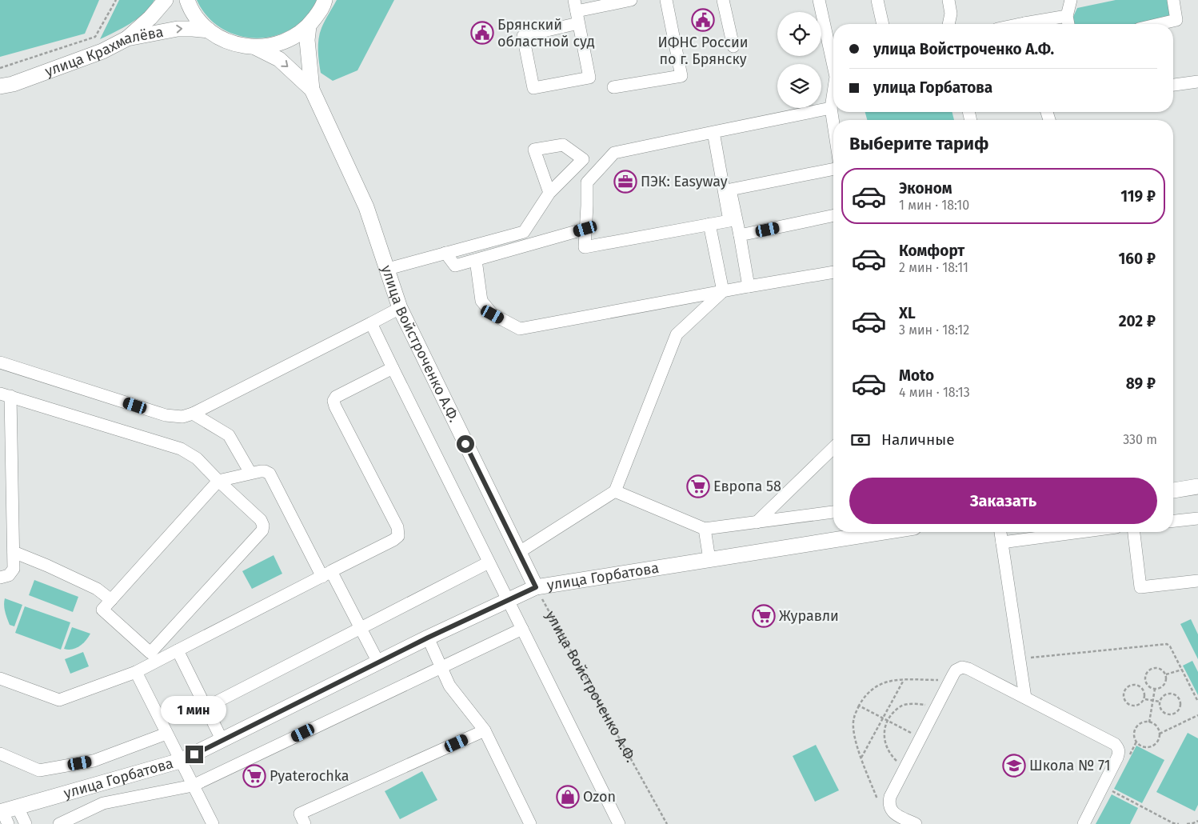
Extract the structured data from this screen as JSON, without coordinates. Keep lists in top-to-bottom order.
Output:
{
  "streets": {
    "main road": ["улица Крахмалёва", "улица Войстроченко А.Ф.", "улица Горбатова"]
  },
  "crossings": [
    ["улица Войстроченко А.Ф.", "улица Горбатова"]
  ],
  "places": {
    "public building": ["ИФНС России по г. Брянску", "Брянский областной суд"],
    "office": ["ПЭК: Easyway"],
    "supermarket": ["Европа 58", "Журавли", "Pyaterochka"],
    "school or university": ["Школа № 71"],
    "shop": ["Ozon"]
  },
  "page": {
    "banner": ["улица Войстроченко А.Ф.", "улица Горбатова"],
    "heading": "Выберите тариф",
    "list": [
      {
        "name": "Эконом",
        "note": "1 мин · 18:10",
        "value": "119 ₽"
      },
      {
        "name": "Комфорт",
        "note": "2 мин · 18:11",
        "value": "160 ₽"
      },
      {
        "name": "XL",
        "note": "3 мин · 18:12",
        "value": "202 ₽"
      },
      {
        "name": "Moto",
        "note": "4 мин · 18:13",
        "value": "89 ₽"
      }
    ],
    "pay": ["Наличные", "330 m"],
    "buttons": "Заказать",
    "bubble": "1 мин"
  }
}
